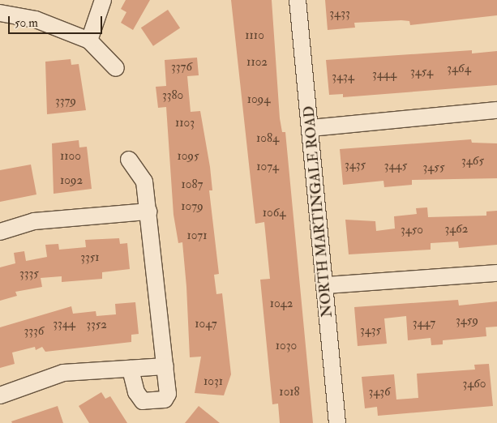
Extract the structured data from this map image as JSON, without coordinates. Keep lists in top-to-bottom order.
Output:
{
  "streets": {
    "street": ["NORTH MARTINGALE ROAD"]
  },
  "house_numbers": [
    "3433",
    "1110",
    "1102",
    "3376",
    "3464",
    "3454",
    "3444",
    "3434",
    "3380",
    "1094",
    "3379",
    "1103",
    "1084",
    "1100",
    "1095",
    "3465",
    "3435",
    "3445",
    "1074",
    "3455",
    "1092",
    "1087",
    "1079",
    "1064",
    "3462",
    "3450",
    "1071",
    "3351",
    "3335",
    "1042",
    "3459",
    "3447",
    "3344",
    "1047",
    "3352",
    "3435",
    "3336",
    "1030",
    "1031",
    "3460",
    "1018",
    "3436"
  ],
  "scale_bar": "50 m"
}
